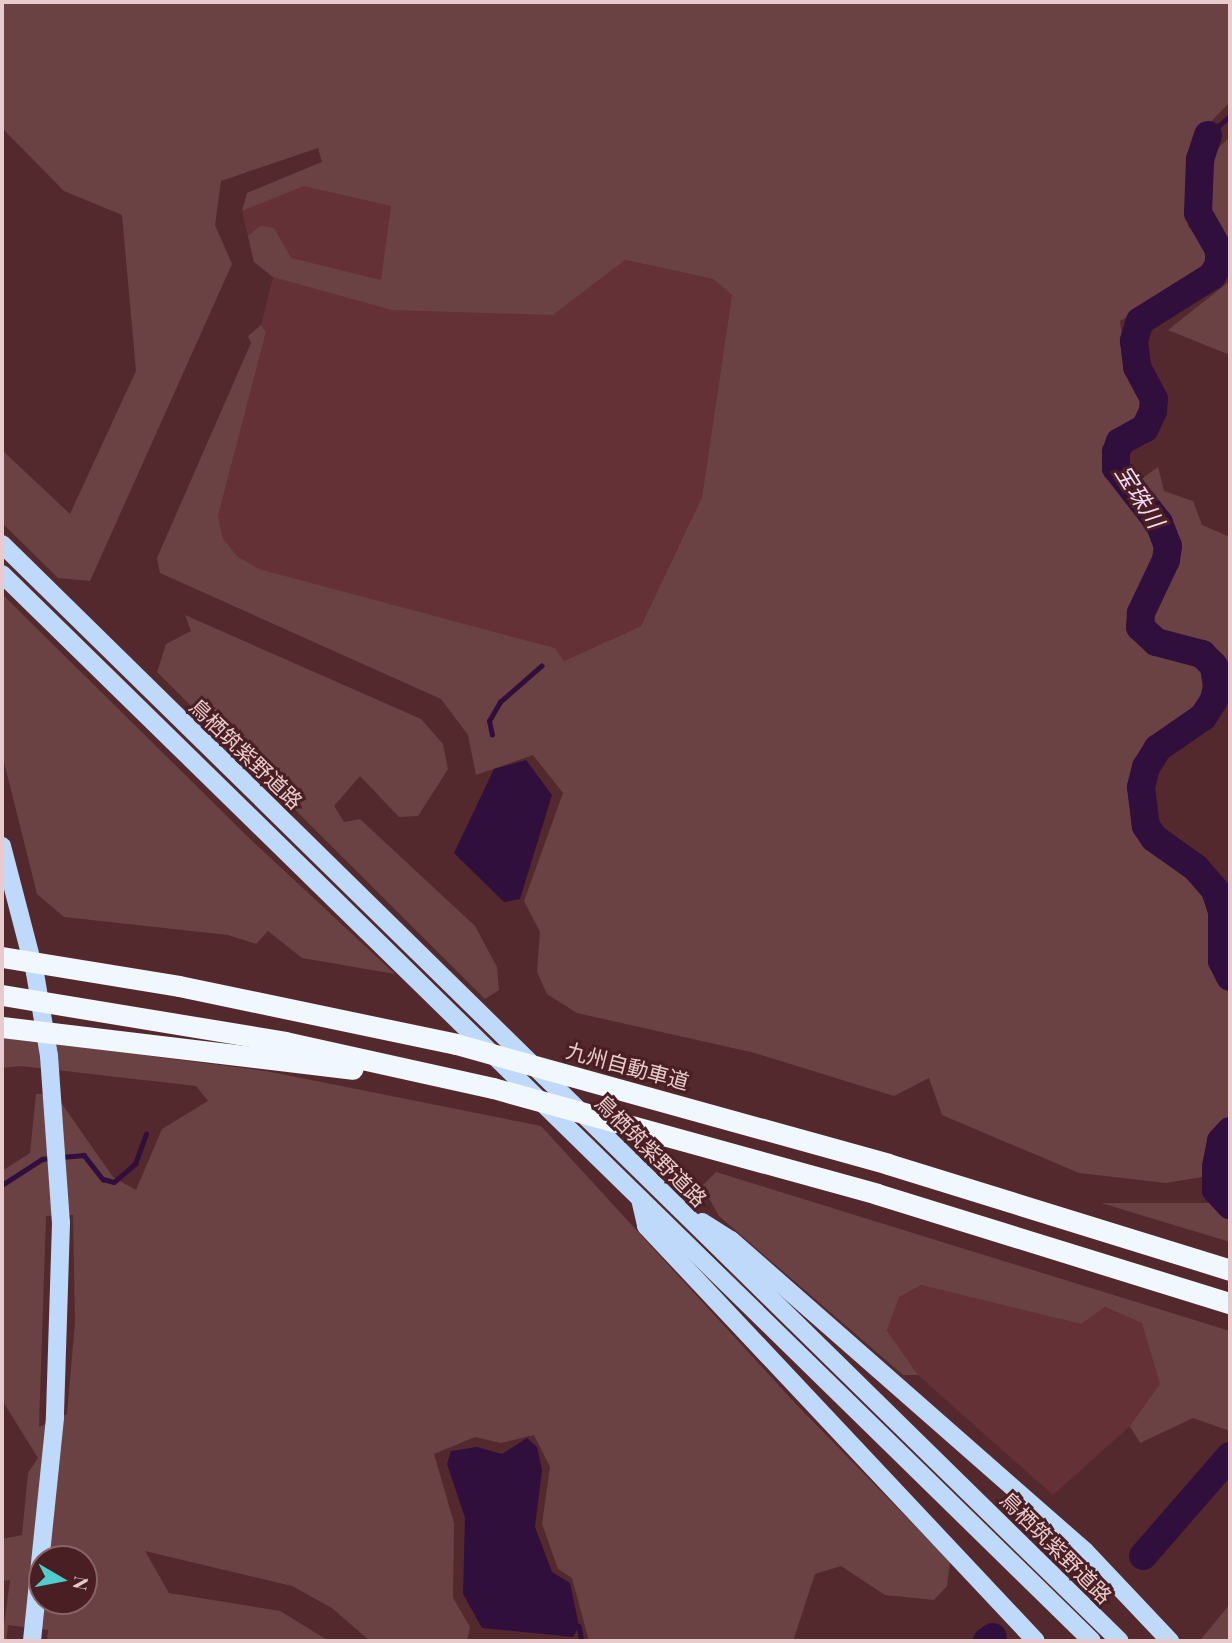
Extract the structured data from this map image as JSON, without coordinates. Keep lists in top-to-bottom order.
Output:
{
  "streets": {
    "highway": ["九州自動車道"],
    "main road": ["鳥栖筑紫野道路"]
  },
  "water": ["宝珠川"],
  "north": "right"
}
